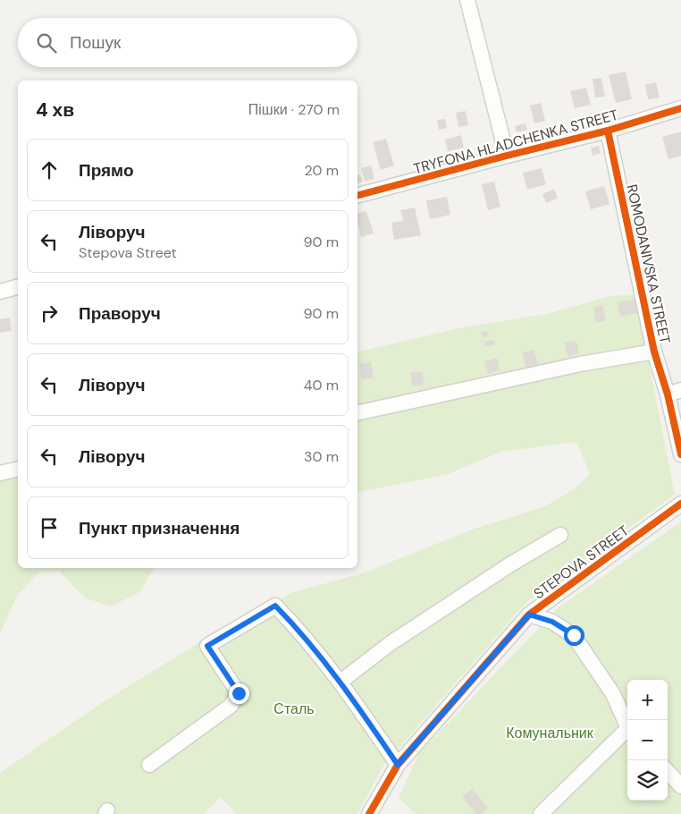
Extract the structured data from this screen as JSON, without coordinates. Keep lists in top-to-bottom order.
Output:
{
  "streets": {
    "street": ["TRYFONA HLADCHENKA STREET", "ROMODANIVSKA STREET", "STEPOVA STREET"]
  },
  "crossings": [
    ["TRYFONA HLADCHENKA STREET", "ROMODANIVSKA STREET"]
  ],
  "parks": ["Сталь", "Комунальник"],
  "page": {
    "search": "Пошук",
    "heading": ["4 хв", "Пішки · 270 m"],
    "list": [
      ["Прямо", "20 m"],
      ["Ліворуч", "Stepova Street", "90 m"],
      ["Праворуч", "90 m"],
      ["Ліворуч", "40 m"],
      ["Ліворуч", "30 m"],
      "Пункт призначення"
    ],
    "map_buttons": ["+", "−"]
  }
}
